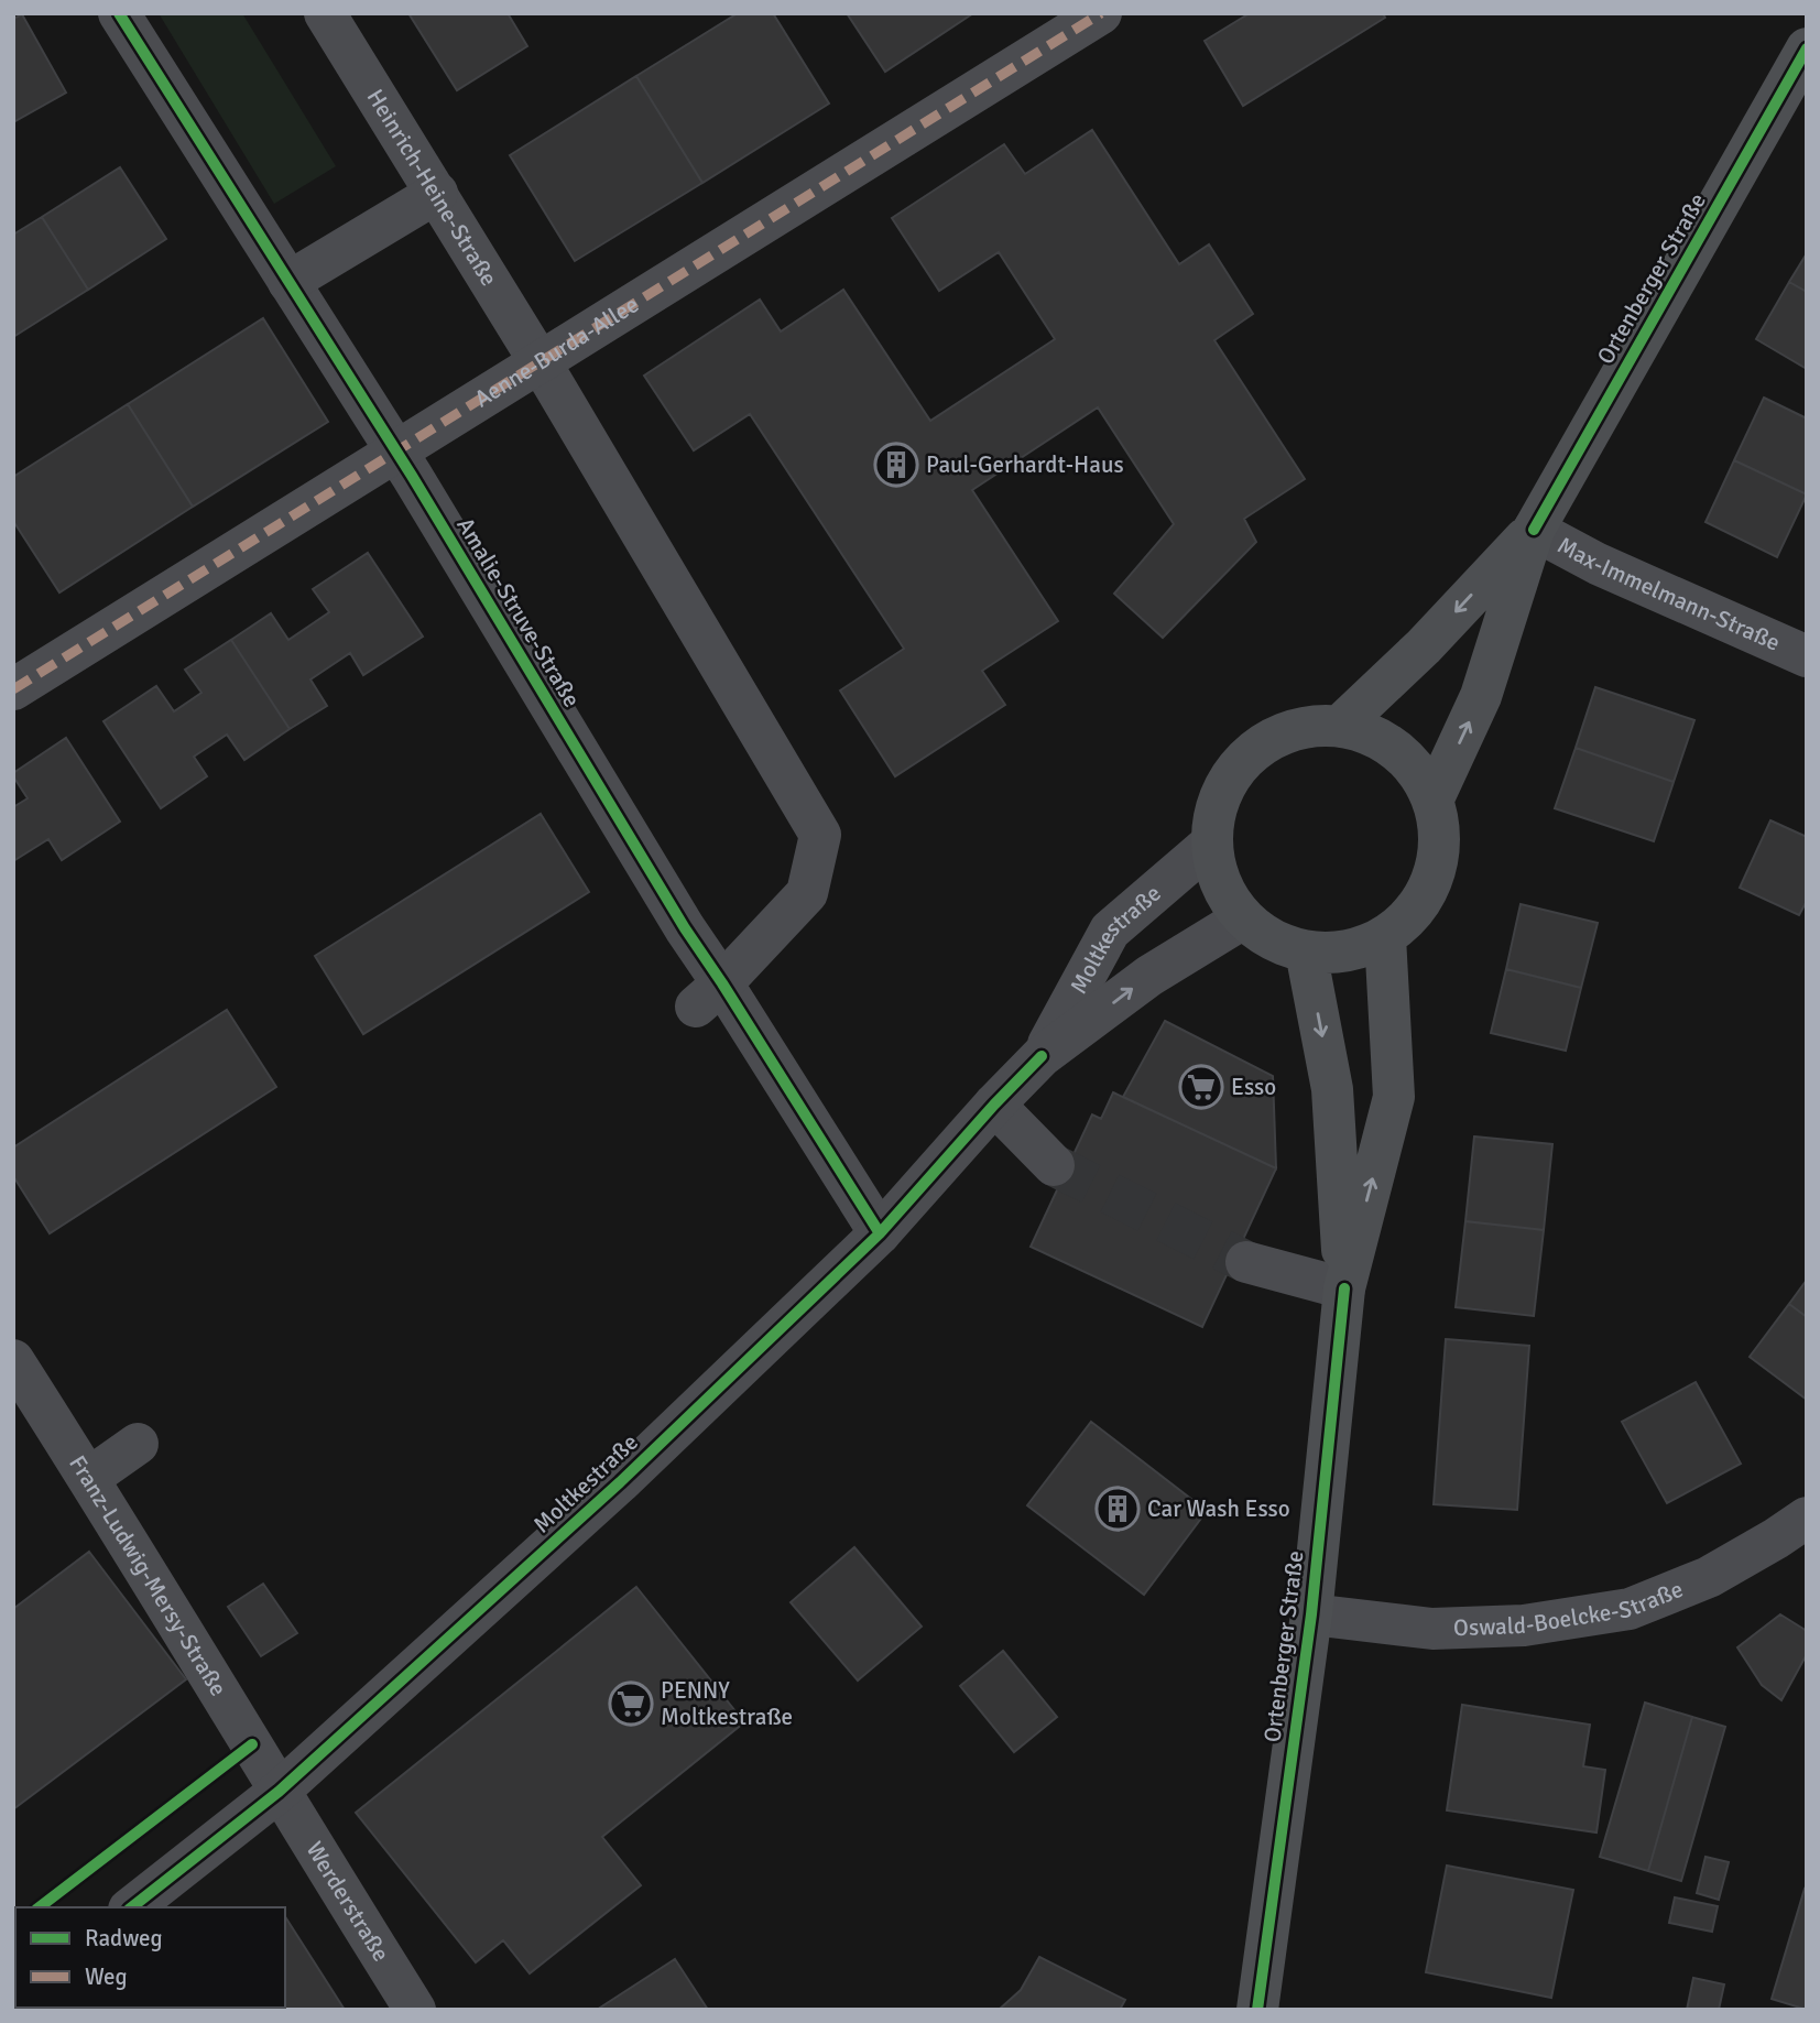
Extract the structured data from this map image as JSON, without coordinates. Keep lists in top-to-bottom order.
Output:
{
  "streets": {
    "main road": ["Ortenberger Straße"],
    "street": [
      "Heinrich-Heine-Straße",
      "Aenne-Burda-Allee",
      "Max-Immelmann-Straße",
      "Amalie-Struve-Straße",
      "Moltkestraße",
      "Franz-Ludwig-Mersy-Straße",
      "Oswald-Boelcke-Straße",
      "Werderstraße"
    ]
  },
  "crossings": [
    ["Heinrich-Heine-Straße", "Aenne-Burda-Allee"],
    ["Ortenberger Straße", "Max-Immelmann-Straße"],
    ["Ortenberger Straße", "Moltkestraße"],
    ["Ortenberger Straße", "Oswald-Boelcke-Straße"],
    ["Aenne-Burda-Allee", "Amalie-Struve-Straße"],
    ["Amalie-Struve-Straße", "Moltkestraße"],
    ["Moltkestraße", "Franz-Ludwig-Mersy-Straße"],
    ["Moltkestraße", "Werderstraße"],
    ["Franz-Ludwig-Mersy-Straße", "Werderstraße"]
  ],
  "places": {
    "building": ["Paul-Gerhardt-Haus", "Car Wash Esso"],
    "supermarket": ["Esso", "PENNY Moltkestraße"]
  },
  "legend": ["Radweg", "Weg"]
}
